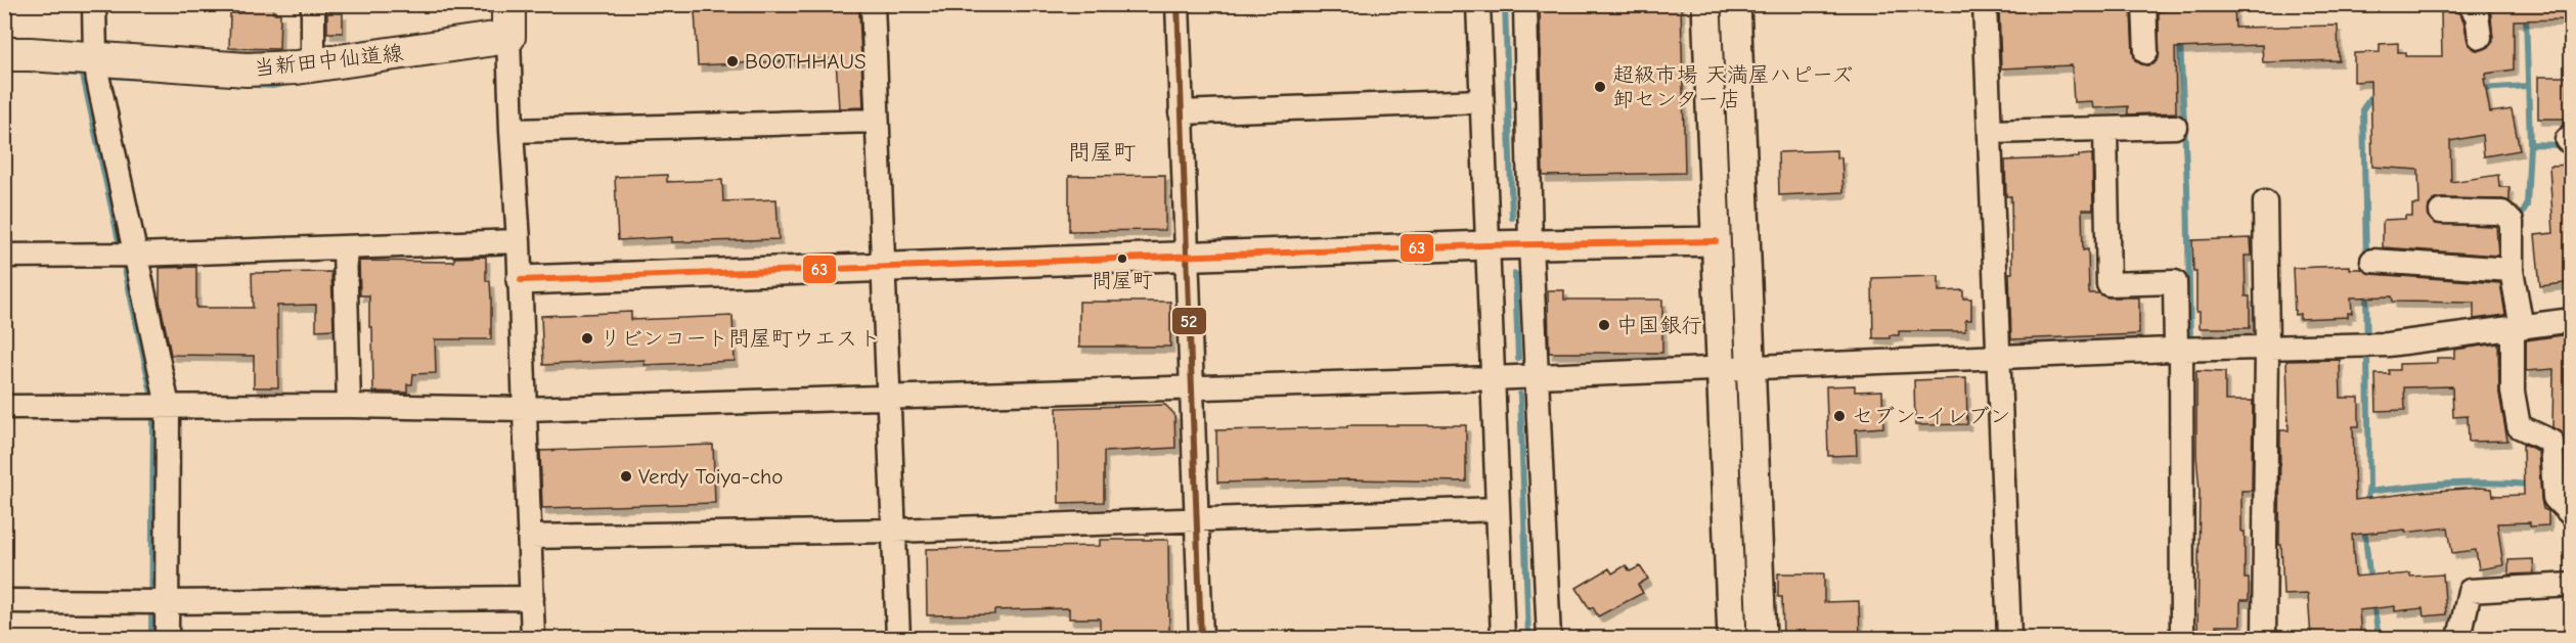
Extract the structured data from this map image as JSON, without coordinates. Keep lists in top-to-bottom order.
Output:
{
  "streets": {
    "main road": ["当新田中仙道線"]
  },
  "districts": ["問屋町"],
  "places": [
    "BOOTHHAUS",
    "超級市場 天満屋ハピーズ 卸センター店",
    "問屋町",
    "中国銀行",
    "リビンコート問屋町ウエスト",
    "セブン-イレブン",
    "Verdy Toiya-cho"
  ],
  "lines": ["transit line 52", "transit line 63"]
}
